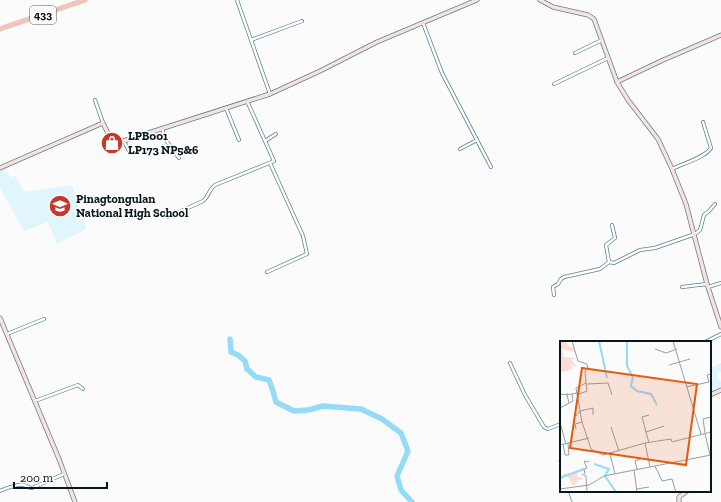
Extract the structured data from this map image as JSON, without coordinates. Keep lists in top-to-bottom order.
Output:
{
  "streets": {
    "main road": ["433"]
  },
  "places": {
    "shop": ["LPB001 LP173 NP5&6"],
    "school or university": ["Pinagtongulan National High School"]
  },
  "scale_bar": "200 m"
}
